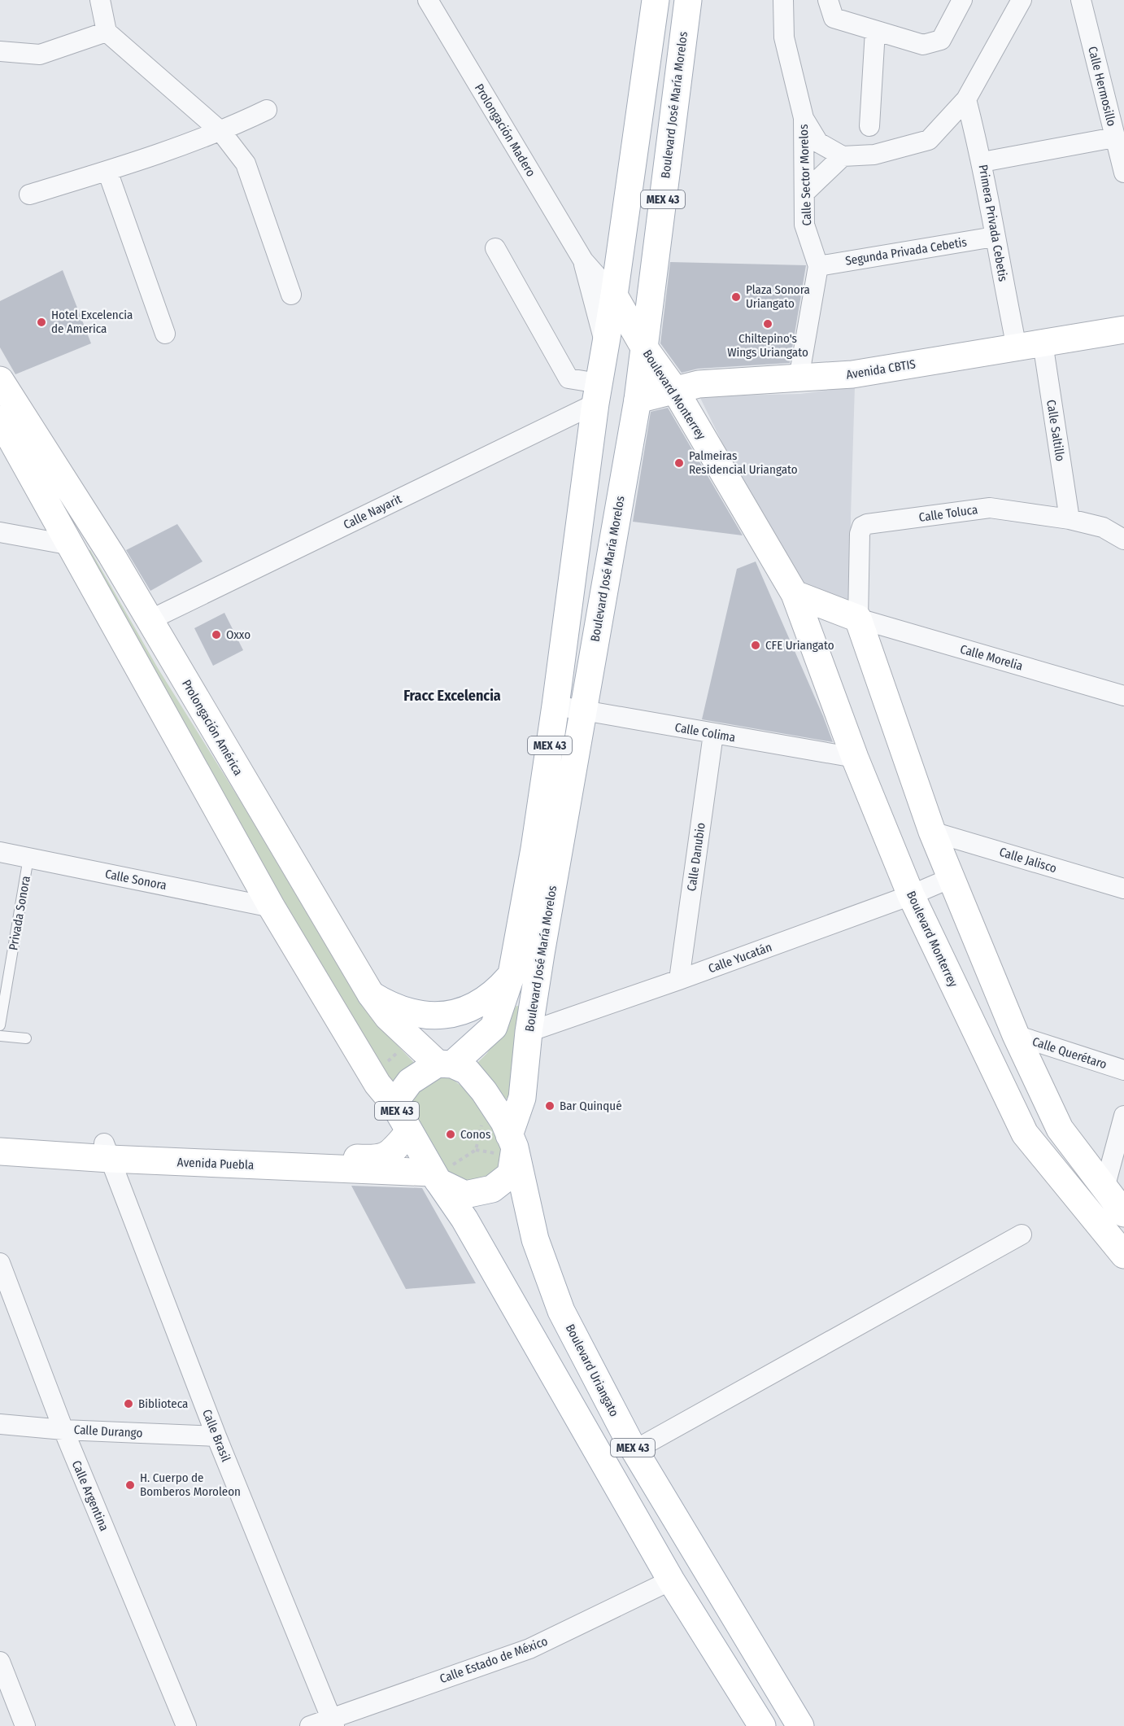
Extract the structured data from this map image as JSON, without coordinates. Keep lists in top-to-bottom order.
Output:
{
  "streets": {
    "street": [
      "Calle Hermosillo",
      "Boulevard José María Morelos",
      "Prolongación Madero",
      "Calle Sector Morelos",
      "MEX 43",
      "Primera Privada Cebetis",
      "Segunda Privada Cebetis",
      "Avenida CBTIS",
      "Boulevard Monterrey",
      "Calle Saltillo",
      "Calle Nayarit",
      "Calle Toluca",
      "Calle Morelia",
      "Prolongación América",
      "Calle Colima",
      "Calle Danubio",
      "Calle Jalisco",
      "Calle Sonora",
      "Calle Yucatán",
      "Calle Querétaro",
      "Avenida Puebla",
      "Boulevard Uriangato",
      "Calle Durango",
      "Calle Brasil",
      "Calle Argentina",
      "Calle Estado de México"
    ],
    "lane": ["Privada Sonora"]
  },
  "crossings": [
    ["Boulevard José María Morelos", "Prolongación Madero"],
    ["Boulevard José María Morelos", "MEX 43"],
    ["Boulevard José María Morelos", "Avenida CBTIS"],
    ["Boulevard José María Morelos", "Boulevard Monterrey"],
    ["Boulevard José María Morelos", "Calle Nayarit"],
    ["Boulevard José María Morelos", "Prolongación América"],
    ["Boulevard José María Morelos", "Calle Colima"],
    ["Boulevard José María Morelos", "Calle Yucatán"],
    ["Boulevard José María Morelos", "Avenida Puebla"],
    ["Boulevard José María Morelos", "Boulevard Uriangato"],
    ["Prolongación Madero", "Boulevard Monterrey"],
    ["Calle Sector Morelos", "Segunda Privada Cebetis"],
    ["Calle Sector Morelos", "Avenida CBTIS"],
    ["MEX 43", "Prolongación América"],
    ["MEX 43", "Avenida Puebla"],
    ["MEX 43", "Boulevard Uriangato"],
    ["MEX 43", "Calle Estado de México"],
    ["Primera Privada Cebetis", "Segunda Privada Cebetis"],
    ["Primera Privada Cebetis", "Avenida CBTIS"],
    ["Avenida CBTIS", "Boulevard Monterrey"],
    ["Avenida CBTIS", "Calle Saltillo"],
    ["Avenida CBTIS", "Calle Nayarit"],
    ["Boulevard Monterrey", "Calle Colima"],
    ["Boulevard Monterrey", "Calle Yucatán"],
    ["Calle Saltillo", "Calle Toluca"],
    ["Calle Nayarit", "Prolongación América"],
    ["Calle Toluca", "Calle Morelia"],
    ["Prolongación América", "Avenida Puebla"],
    ["Calle Colima", "Calle Danubio"],
    ["Calle Danubio", "Calle Yucatán"],
    ["Calle Sonora", "Privada Sonora"],
    ["Avenida Puebla", "Calle Brasil"],
    ["Calle Durango", "Calle Brasil"],
    ["Calle Durango", "Calle Argentina"],
    ["Calle Brasil", "Calle Estado de México"]
  ],
  "districts": ["Fracc Excelencia"],
  "places": [
    "Plaza Sonora Uriangato",
    "Hotel Excelencia de America",
    "Chiltepino's Wings Uriangato",
    "Palmeiras Residencial Uriangato",
    "Oxxo",
    "CFE Uriangato",
    "Bar Quinqué",
    "Conos",
    "Biblioteca",
    "H. Cuerpo de Bomberos Moroleon"
  ]
}
